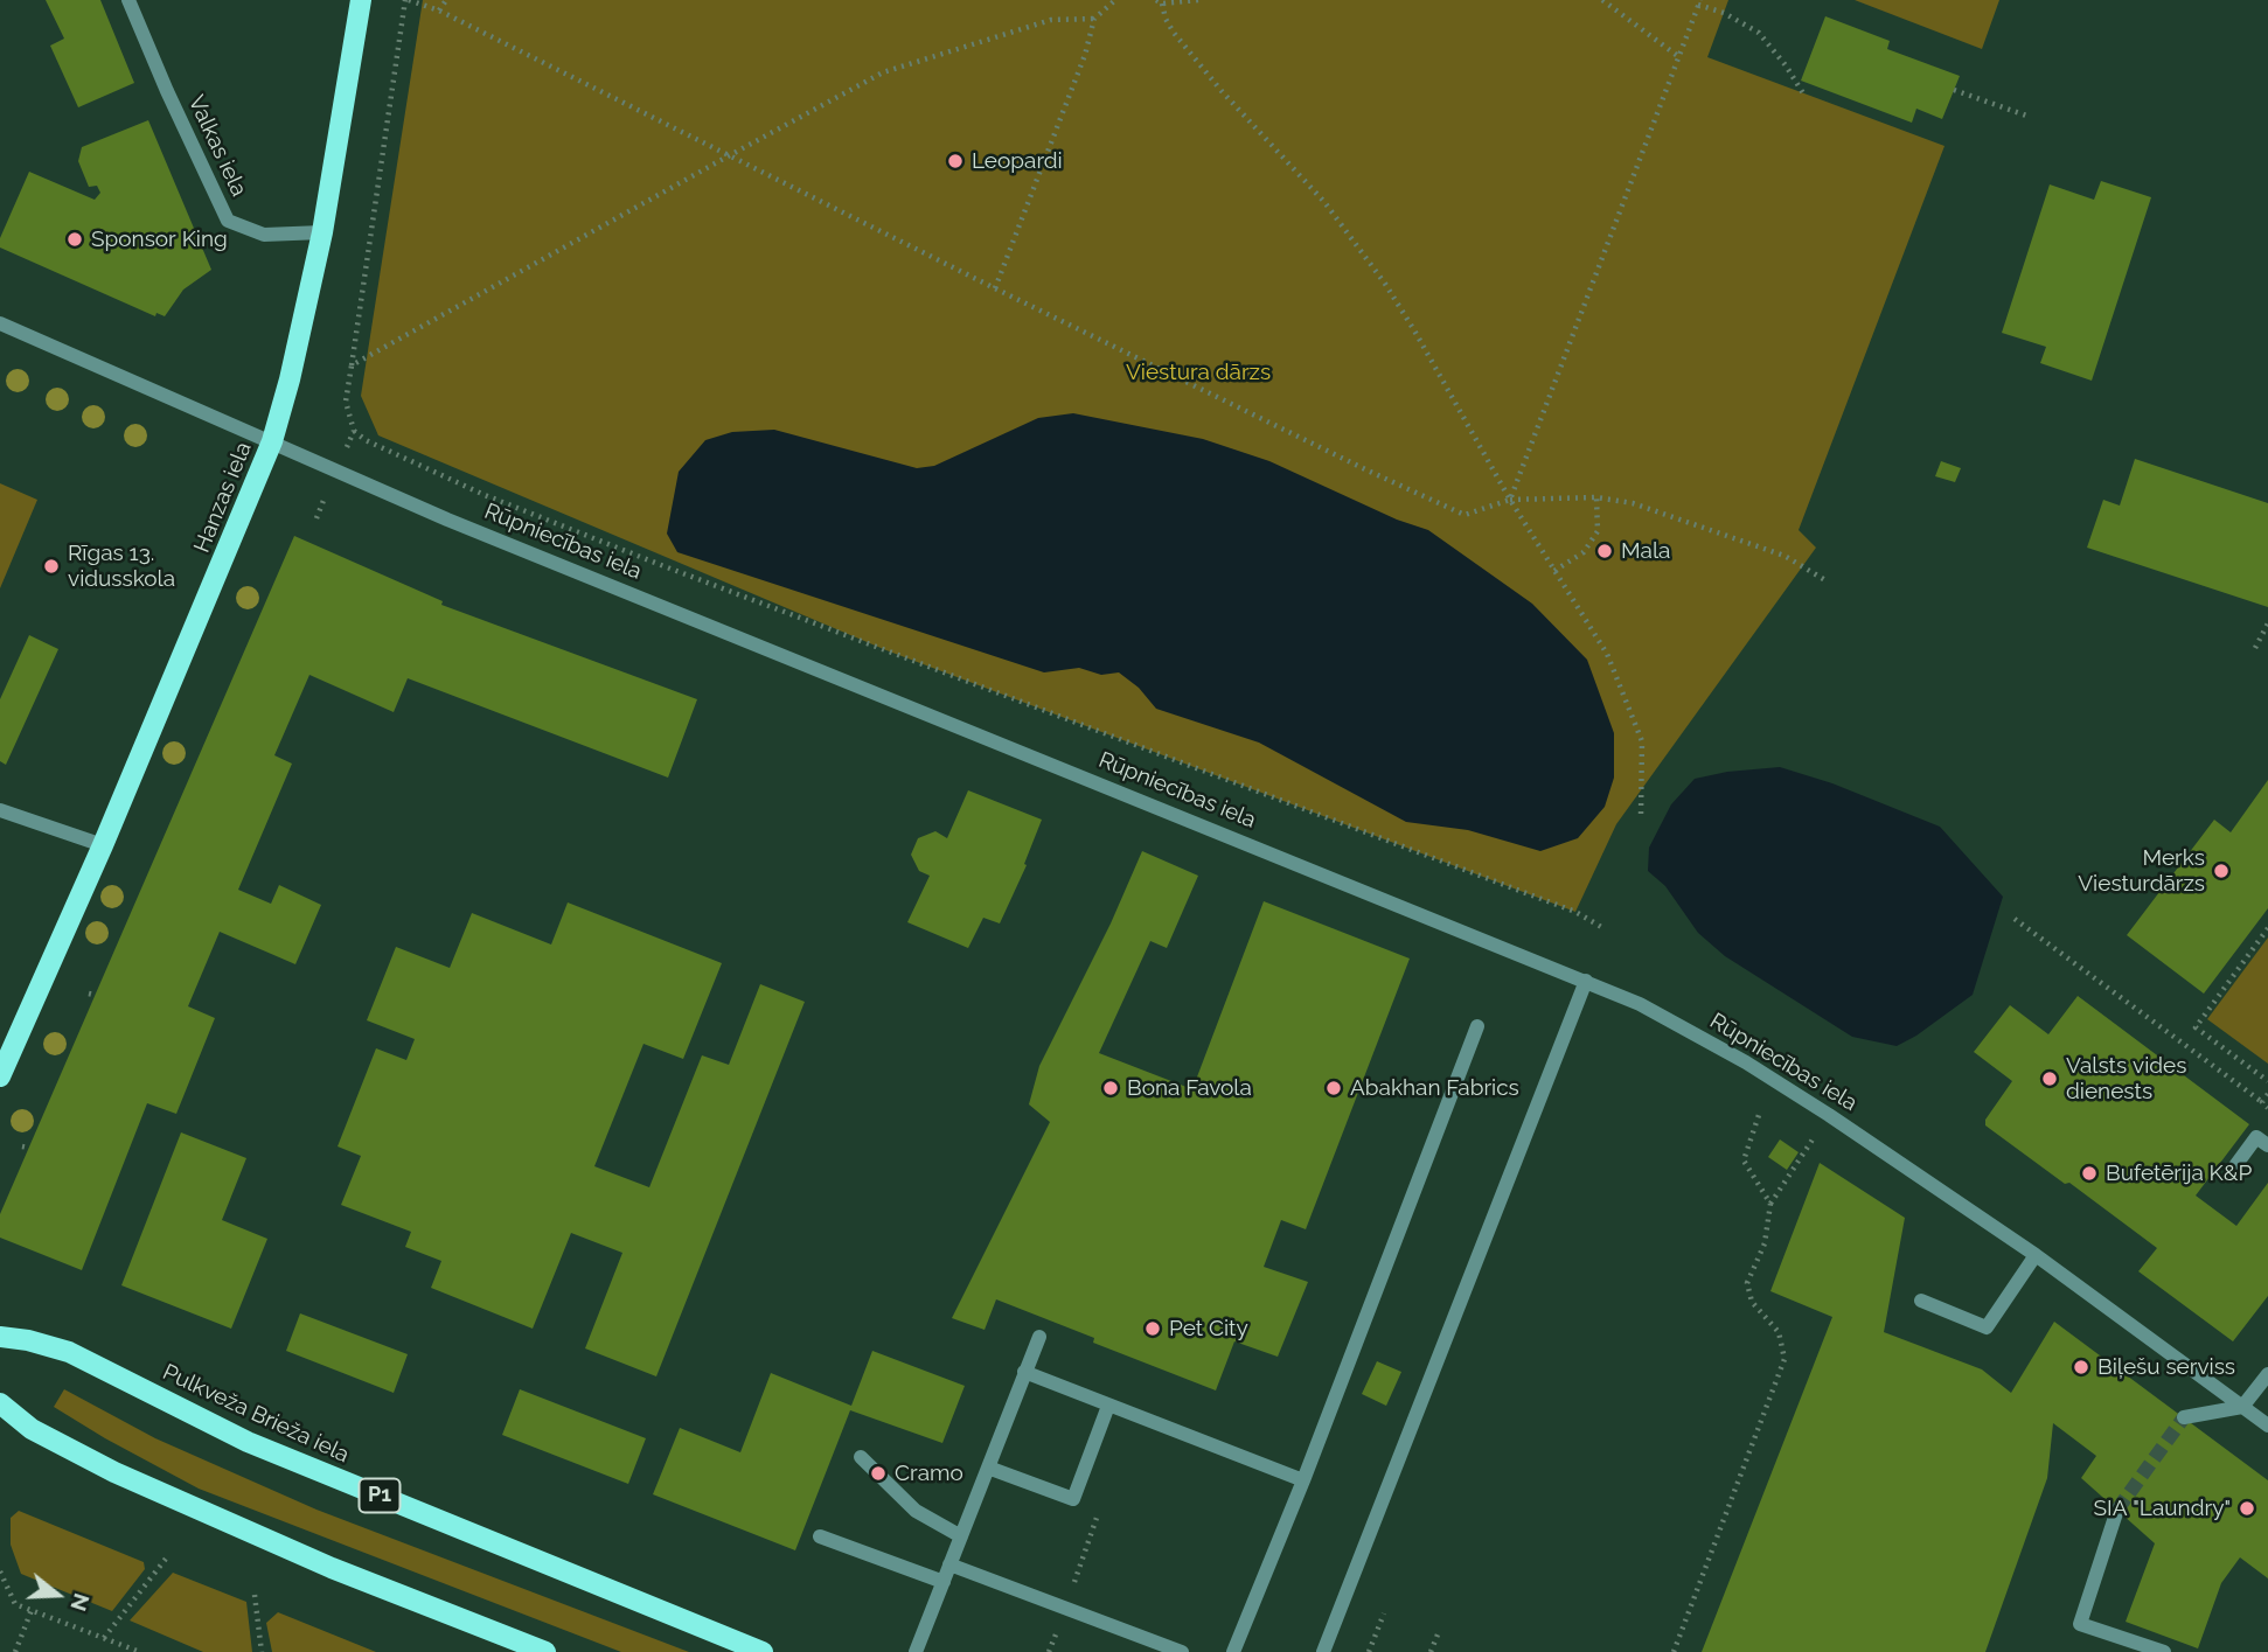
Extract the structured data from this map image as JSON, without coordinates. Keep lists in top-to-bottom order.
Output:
{
  "streets": {
    "main road": ["Hanzas iela", "Pulkveža Brieža iela", "P1"],
    "street": ["Valkas iela", "Rūpniecības iela"]
  },
  "crossings": [
    ["Valkas iela", "Hanzas iela"],
    ["Hanzas iela", "Rūpniecības iela"]
  ],
  "parks": ["Viestura dārzs"],
  "places": [
    "Leopardi",
    "Sponsor King",
    "Mala",
    "Rīgas 13. vidusskola",
    "Merks Viesturdārzs",
    "Valsts vides dienests",
    "Bona Favola",
    "Abakhan Fabrics",
    "Bufetērija K&P",
    "Pet City",
    "Biļešu serviss",
    "Cramo",
    "SIA \"Laundry\""
  ],
  "north": "right"
}
